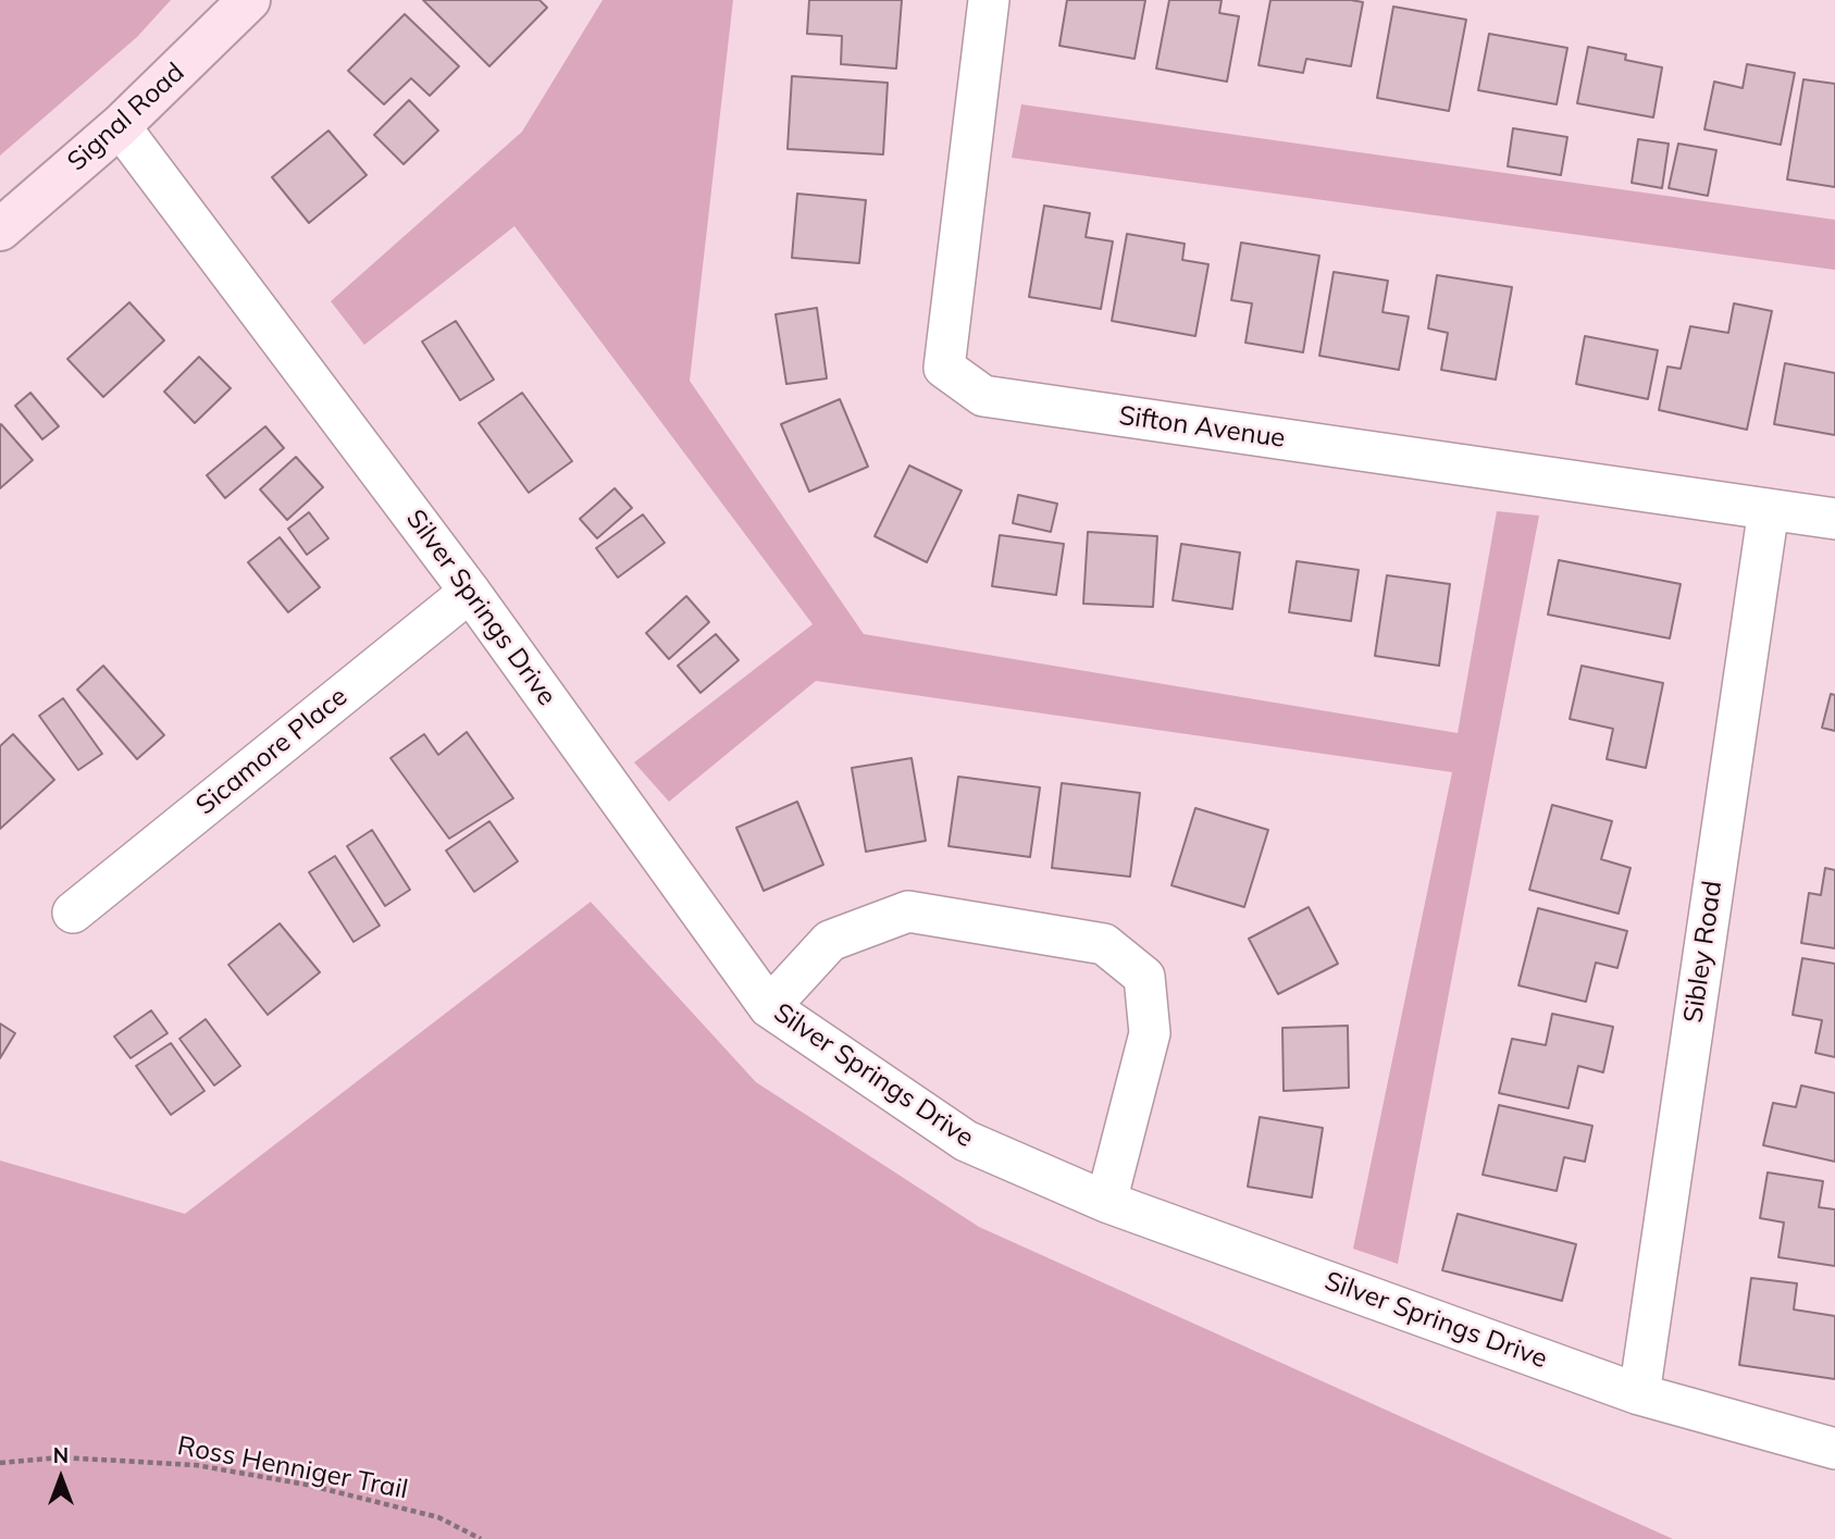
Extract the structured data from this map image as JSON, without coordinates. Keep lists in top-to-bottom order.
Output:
{
  "streets": {
    "street": [
      "Signal Road",
      "Sifton Avenue",
      "Silver Springs Drive",
      "Sicamore Place",
      "Sibley Road"
    ],
    "path": ["Ross Henniger Trail"]
  },
  "crossings": [
    ["Signal Road", "Silver Springs Drive"],
    ["Sifton Avenue", "Sibley Road"],
    ["Silver Springs Drive", "Sicamore Place"],
    ["Silver Springs Drive", "Sibley Road"]
  ],
  "north": "top"
}
